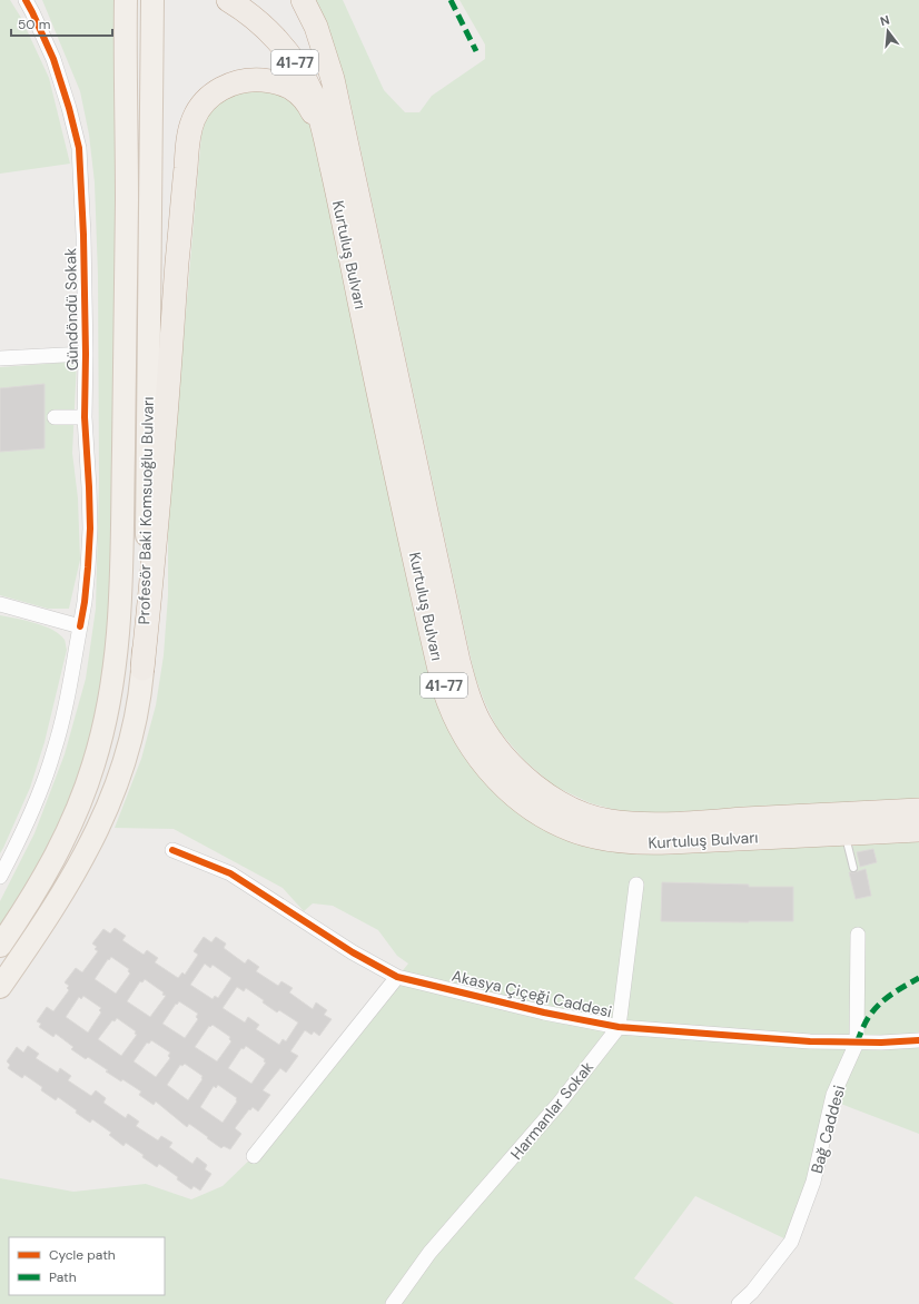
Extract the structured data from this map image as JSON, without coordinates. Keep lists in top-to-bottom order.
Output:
{
  "streets": {
    "highway": ["41-77", "Kurtuluş Bulvarı"],
    "main road": ["Profesör Baki Komsuoğlu Bulvarı"],
    "street": [
      "Gündöndü Sokak",
      "Akasya Çiçeği Caddesi",
      "Harmanlar Sokak",
      "Bağ Caddesi"
    ]
  },
  "crossings": [
    ["41-77", "Kurtuluş Bulvarı"],
    ["Akasya Çiçeği Caddesi", "Harmanlar Sokak"],
    ["Akasya Çiçeği Caddesi", "Bağ Caddesi"]
  ],
  "legend": ["Cycle path", "Path"],
  "scale_bar": "50 m",
  "north": "top"
}
